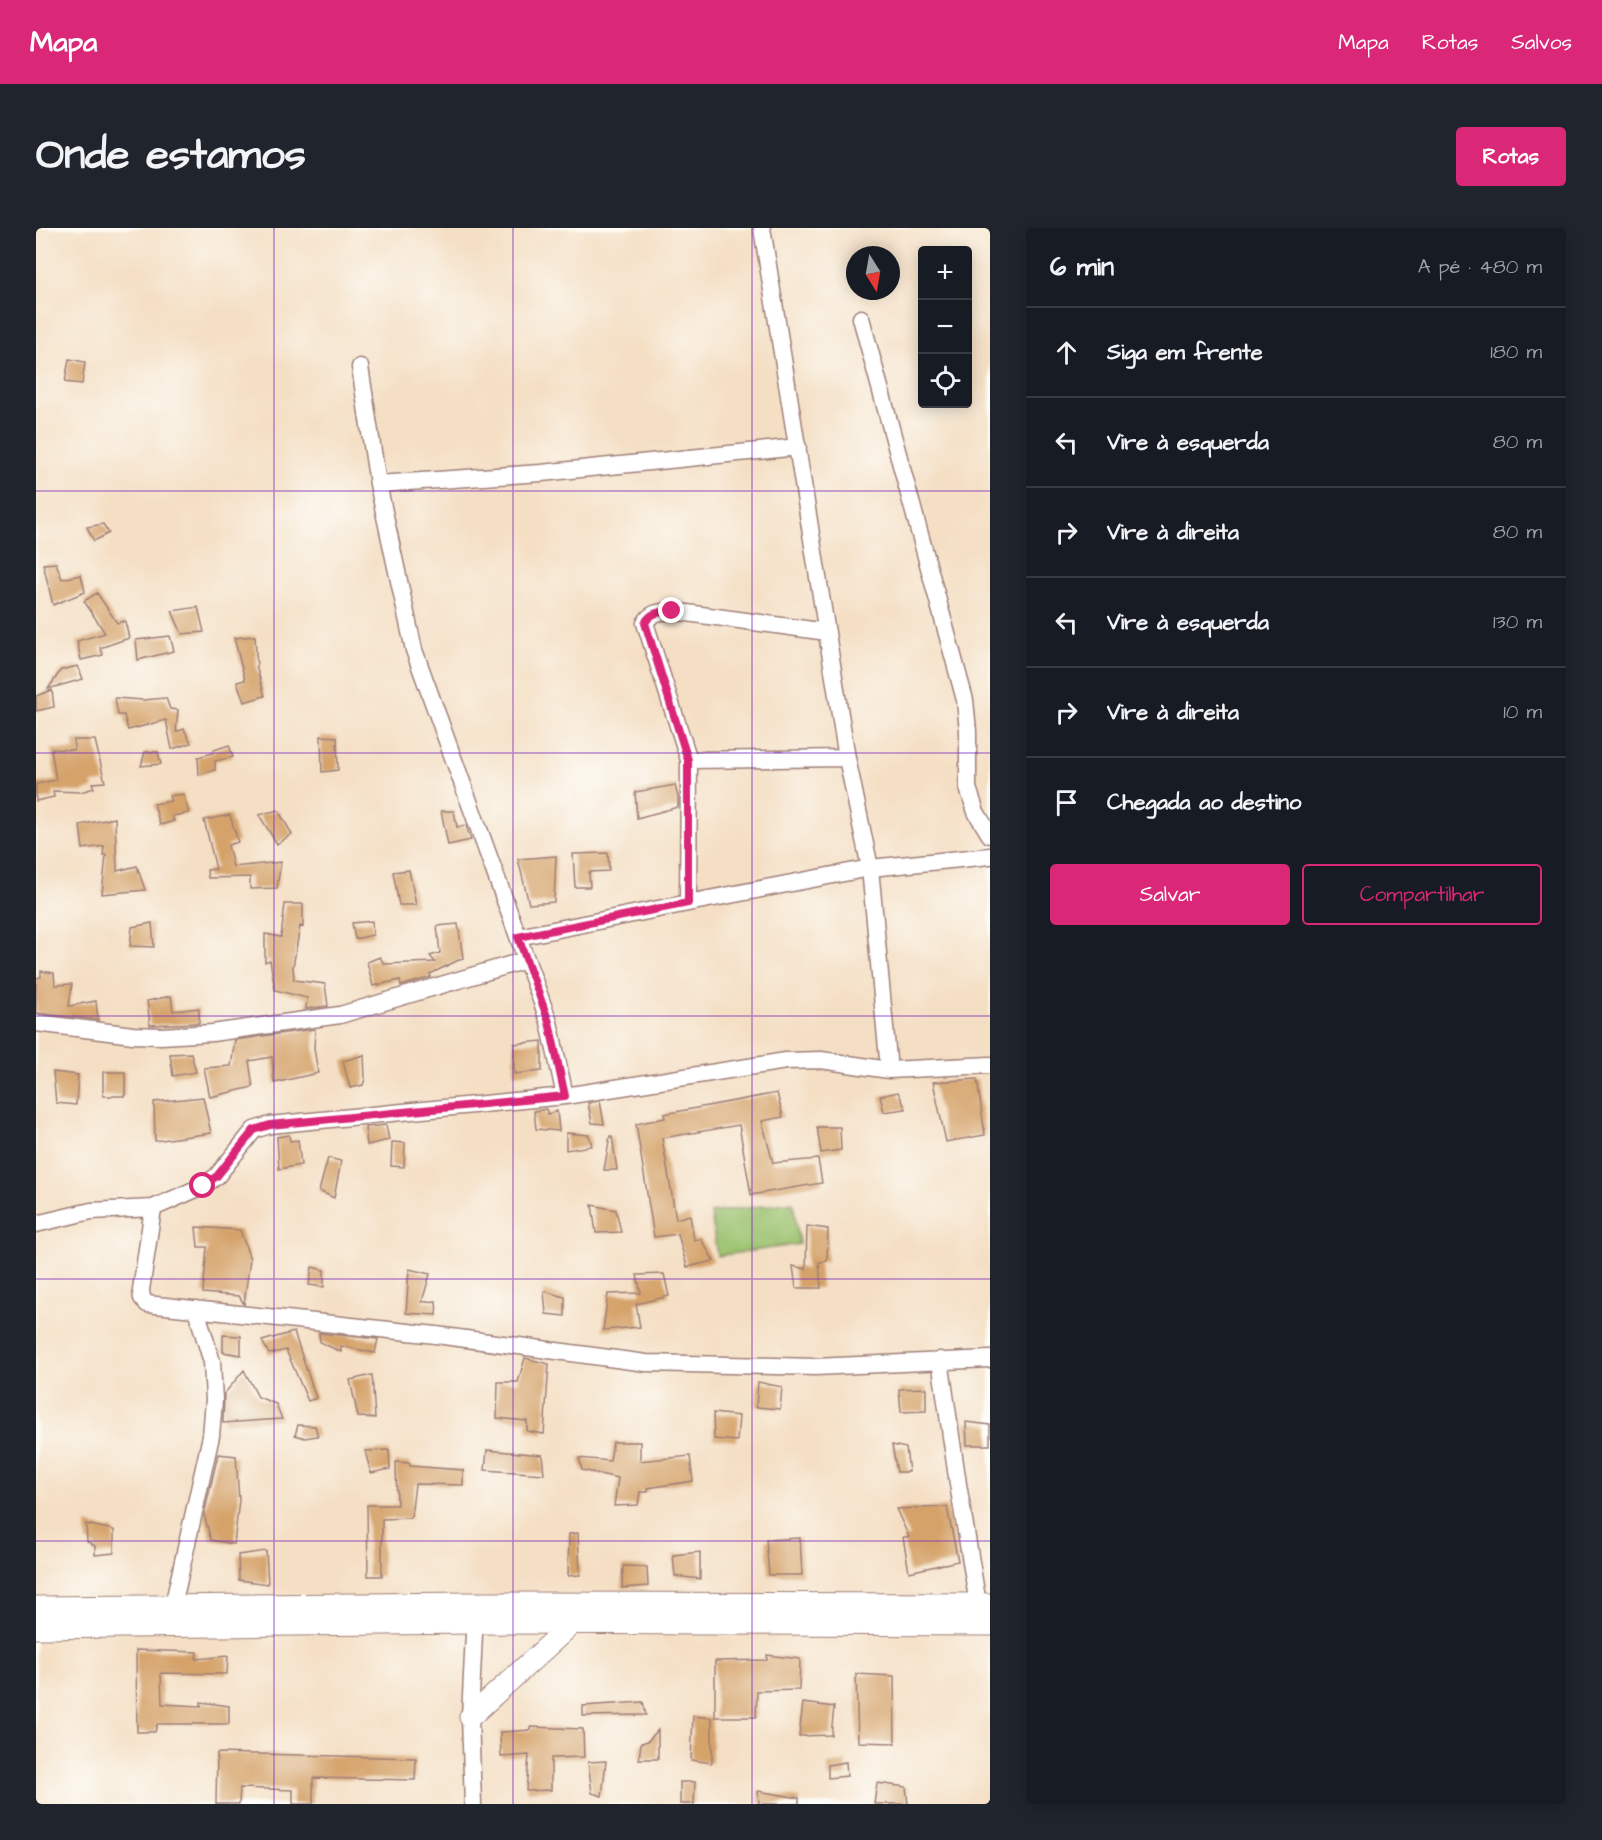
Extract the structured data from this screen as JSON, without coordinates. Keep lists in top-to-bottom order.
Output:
{
  "north": "bottom",
  "page": {
    "header": "Mapa",
    "nav": ["Mapa", "Rotas", "Salvos"],
    "title": "Onde estamos",
    "buttons": [
      "Rotas",
      ["Salvar", "Compartilhar"]
    ],
    "heading": ["6 min", "A pé · 480 m"],
    "map_buttons": ["+", "−"],
    "list": [
      ["Siga em frente", "180 m"],
      ["Vire à esquerda", "80 m"],
      ["Vire à direita", "80 m"],
      ["Vire à esquerda", "130 m"],
      ["Vire à direita", "10 m"],
      "Chegada ao destino"
    ]
  }
}
